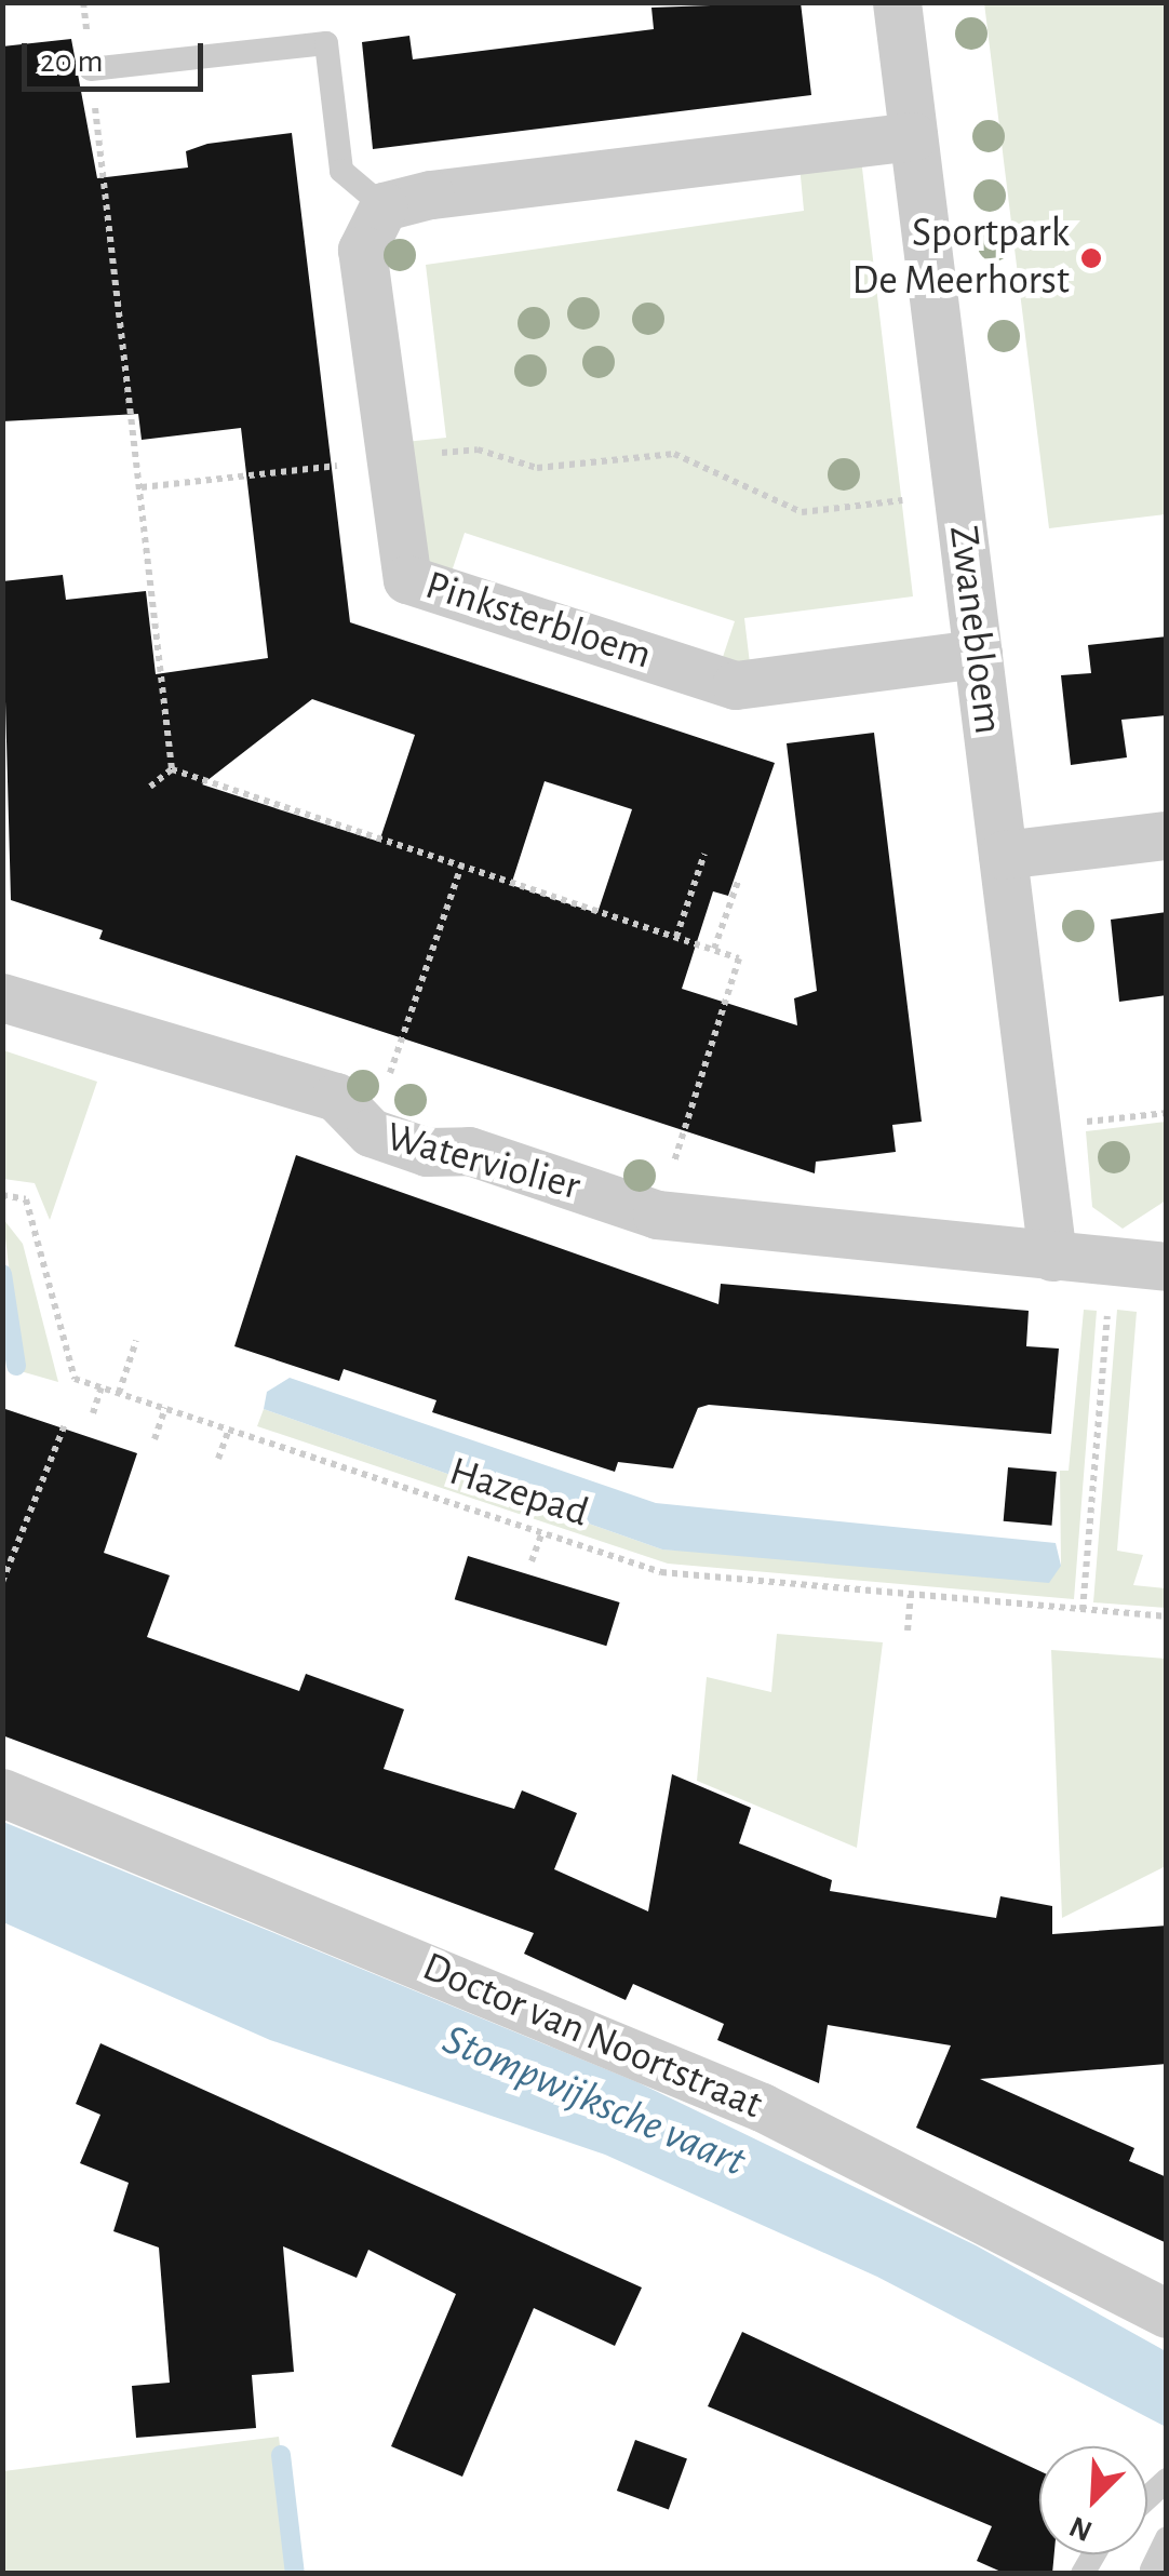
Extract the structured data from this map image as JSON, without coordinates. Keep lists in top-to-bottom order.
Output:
{
  "streets": {
    "street": [
      "Pinksterbloem",
      "Zwanebloem",
      "Waterviolier",
      "Doctor van Noortstraat"
    ],
    "path": ["Hazepad"]
  },
  "crossings": [
    ["Pinksterbloem", "Zwanebloem"],
    ["Zwanebloem", "Waterviolier"]
  ],
  "water": ["Stompwijksche vaart"],
  "places": ["Sportpark De Meerhorst"],
  "scale_bar": "20 m",
  "north": "bottom left"
}
